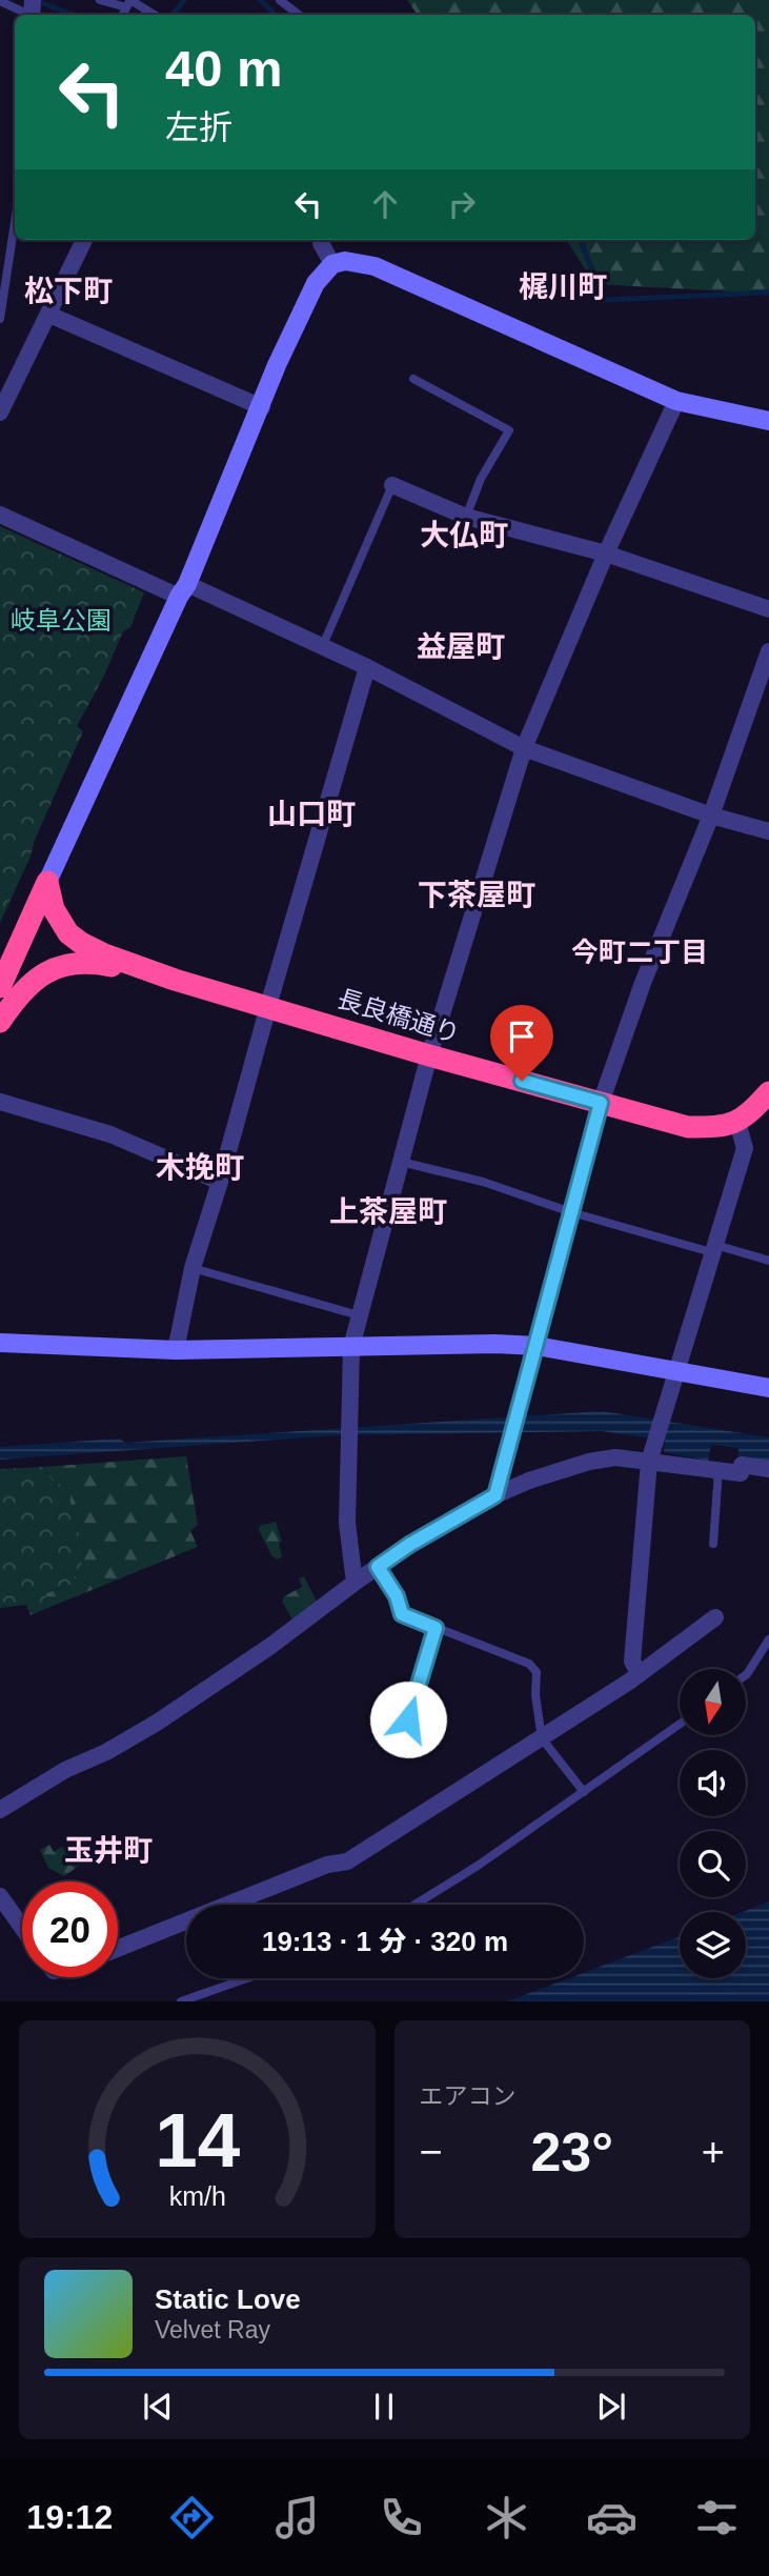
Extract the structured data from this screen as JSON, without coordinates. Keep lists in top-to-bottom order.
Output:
{
  "streets": {
    "highway": ["長良橋通り"]
  },
  "districts": [
    "梶川町",
    "松下町",
    "大仏町",
    "益屋町",
    "山口町",
    "下茶屋町",
    "今町二丁目",
    "木挽町",
    "上茶屋町",
    "玉井町"
  ],
  "parks": ["岐阜公園"],
  "north": "bottom",
  "page": {
    "turn": ["40 m", "左折"],
    "limit": "20",
    "trip": "19:13 · 1 分 · 320 m",
    "tile": "エアコン",
    "heat": ["−", "23°", "+"],
    "song": ["Static Love", "Velvet Ray"],
    "tabs": "19:12",
    "gauge": ["14", "km/h"]
  }
}
